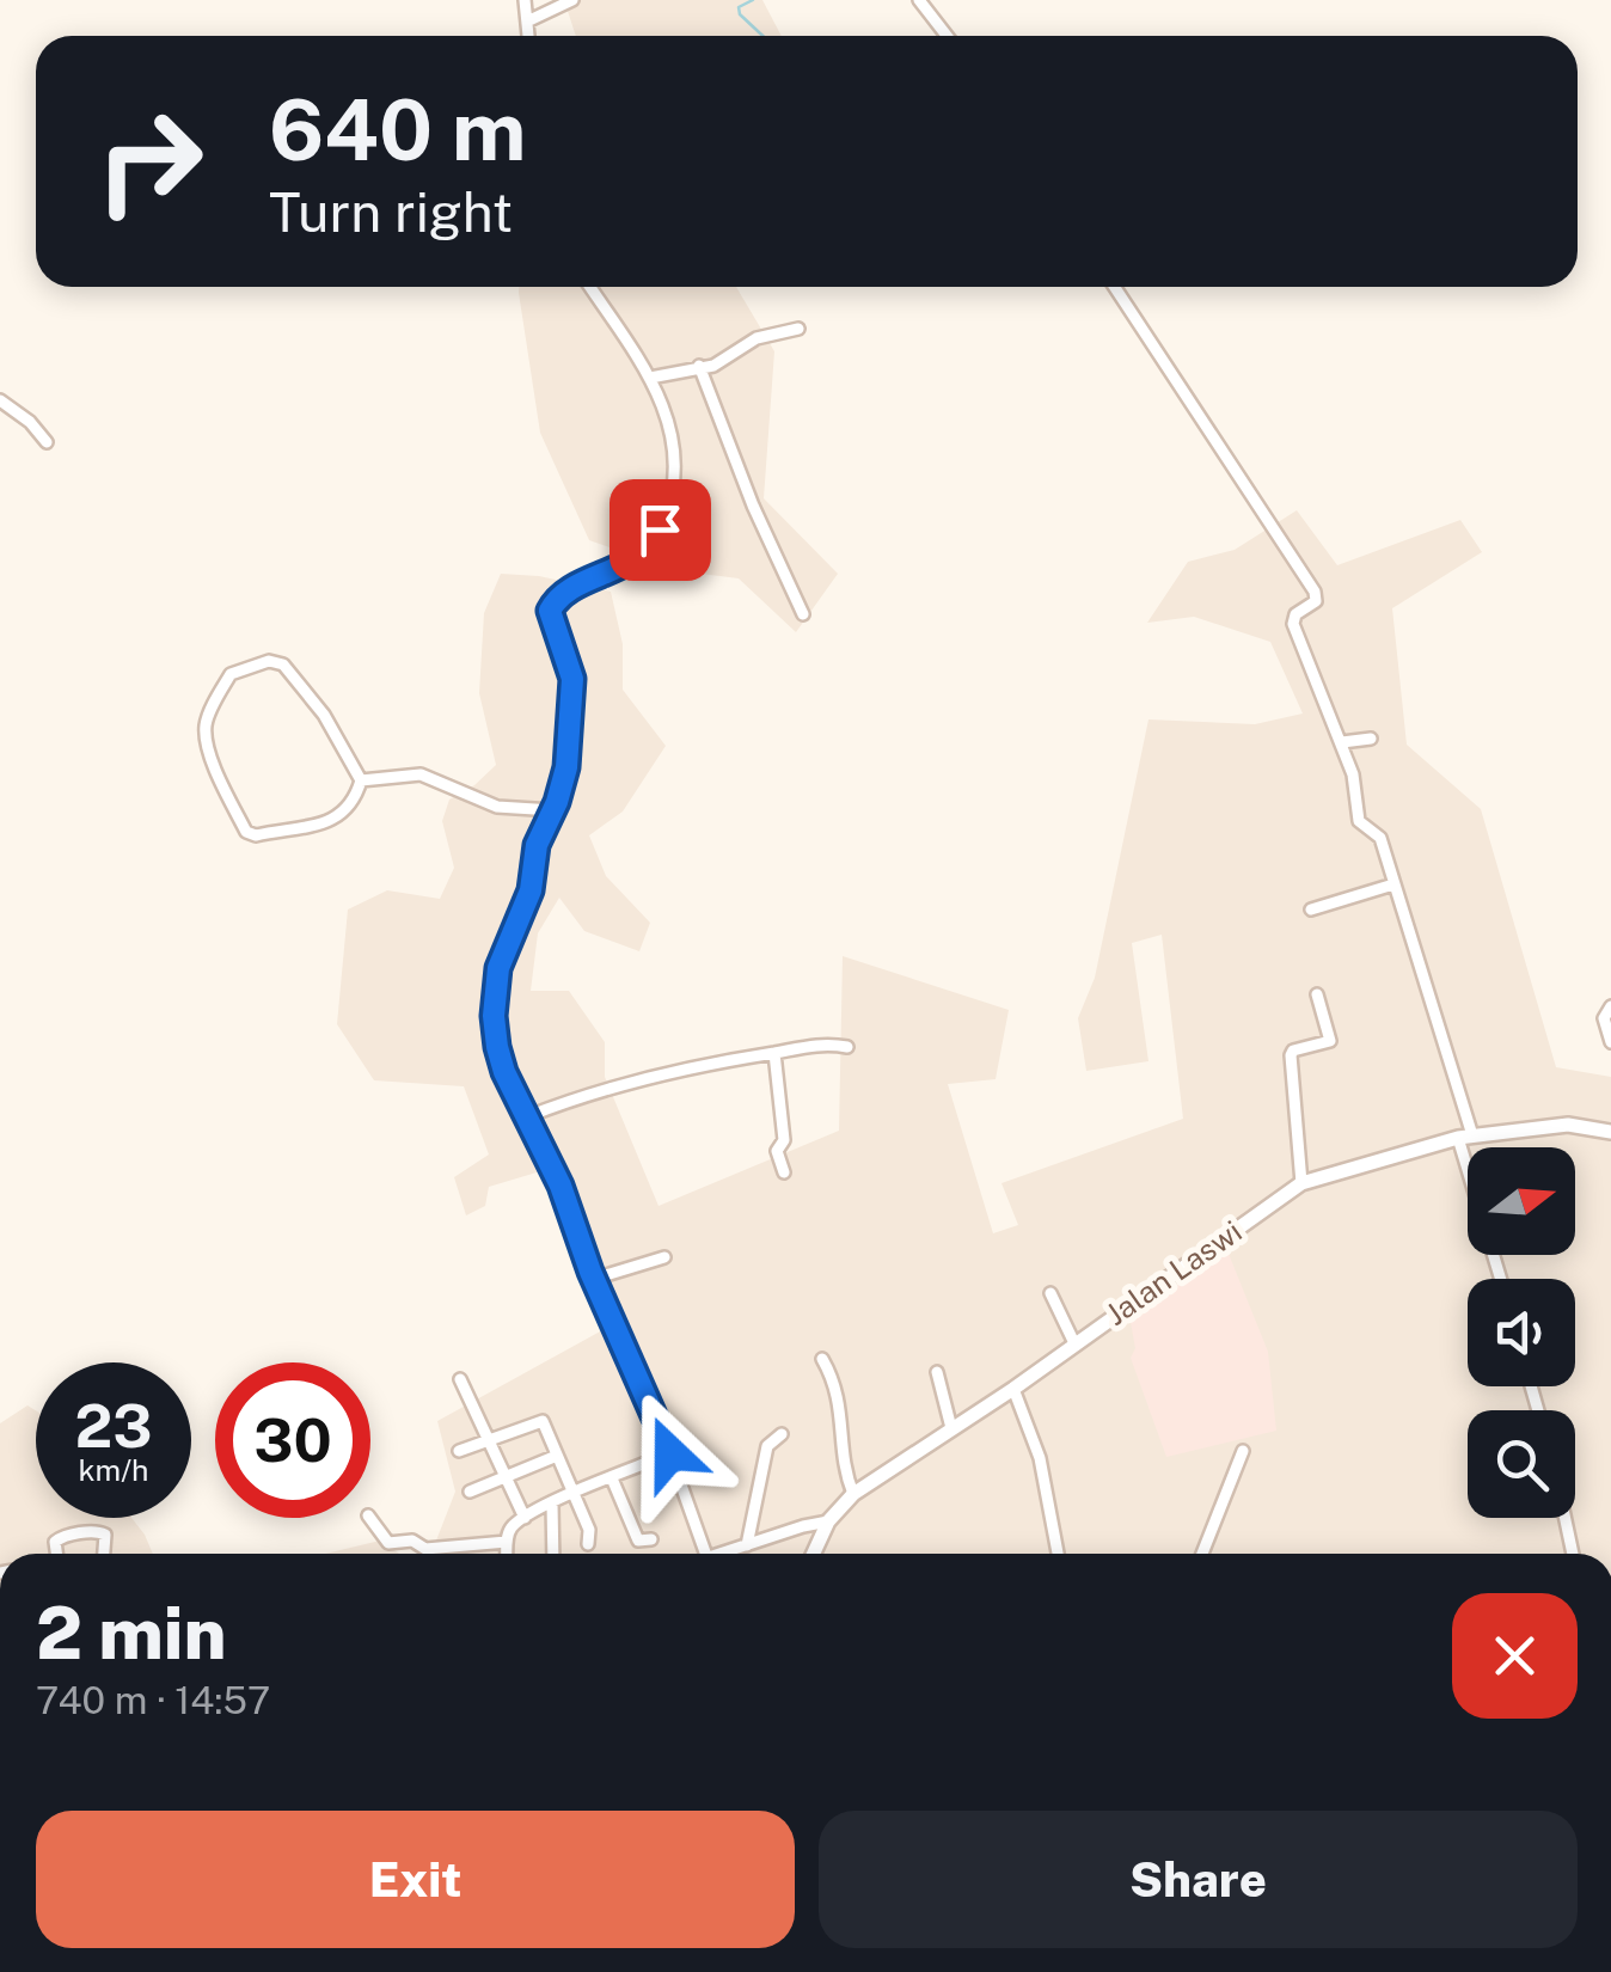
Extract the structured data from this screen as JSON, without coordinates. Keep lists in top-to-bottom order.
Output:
{
  "streets": {
    "street": ["Jalan Laswi"]
  },
  "north": "right",
  "page": {
    "turn": ["640 m", "Turn right"],
    "speed": "23 km/h",
    "limit": "30",
    "heading": ["2 min", "740 m · 14:57"],
    "buttons": ["Exit", "Share"]
  }
}
